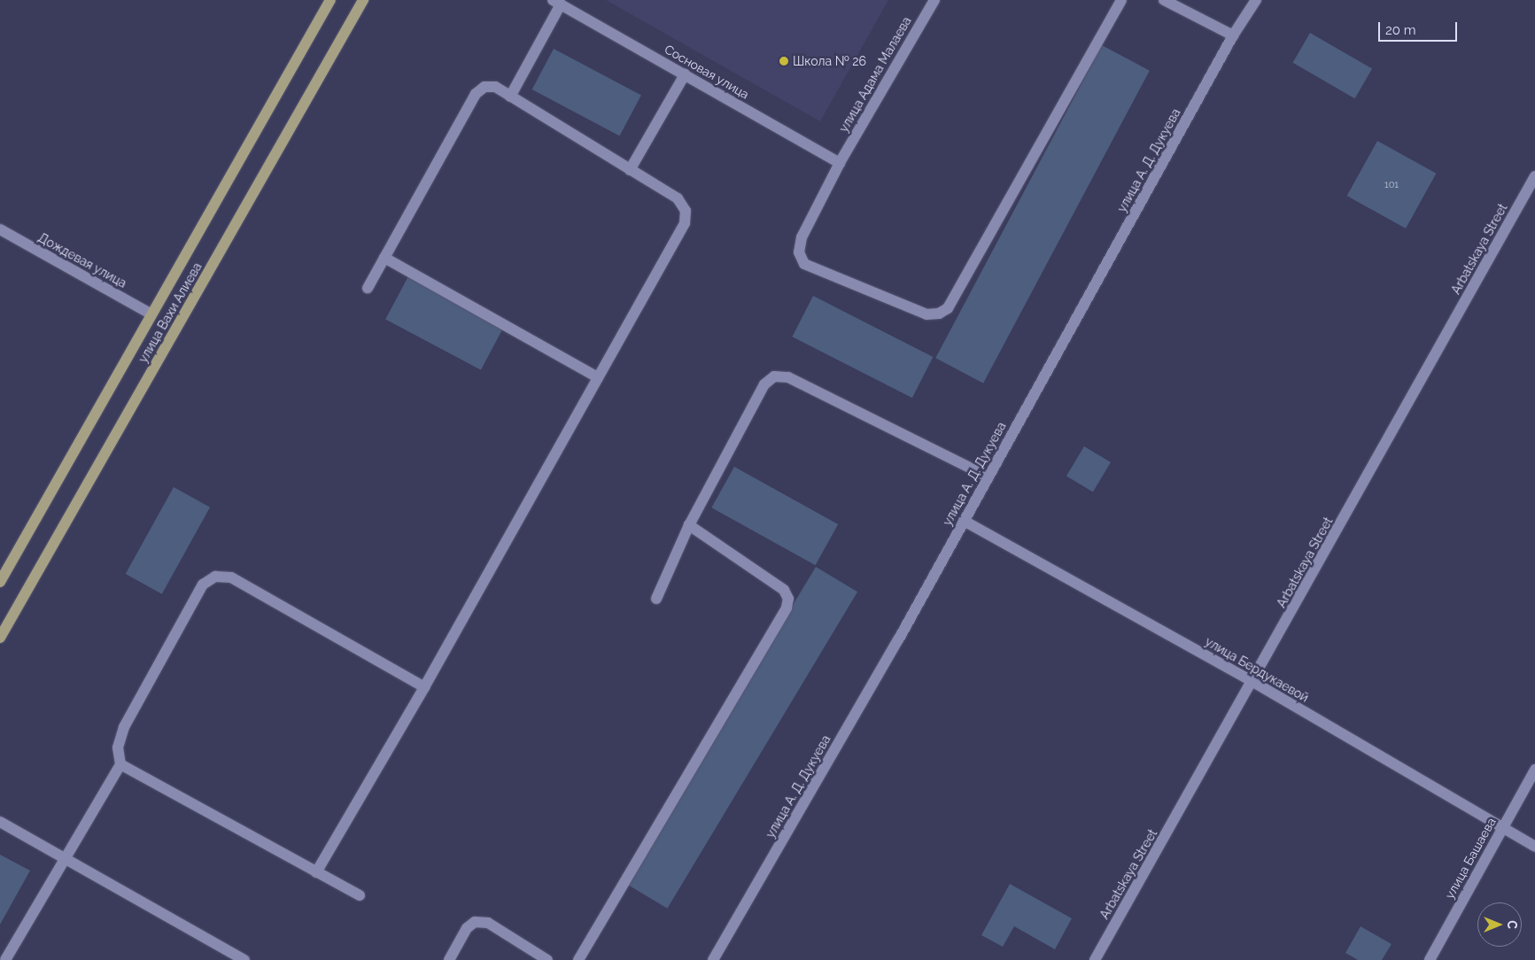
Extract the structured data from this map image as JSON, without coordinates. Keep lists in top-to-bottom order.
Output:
{
  "streets": {
    "main road": ["улица Вахи Алиева"],
    "street": [
      "Сосновая улица",
      "улица Адама Малаева",
      "улица А. Д. Дукуева",
      "Arbatskaya Street",
      "Дождевая улица",
      "улица Бердукаевой",
      "улица Башаева"
    ]
  },
  "crossings": [
    ["Сосновая улица", "улица Адама Малаева"],
    ["улица А. Д. Дукуева", "улица Бердукаевой"],
    ["Arbatskaya Street", "улица Бердукаевой"],
    ["Дождевая улица", "улица Вахи Алиева"],
    ["улица Бердукаевой", "улица Башаева"]
  ],
  "places": ["Школа № 26"],
  "house_numbers": ["101"],
  "scale_bar": "20 m",
  "north": "right"
}
